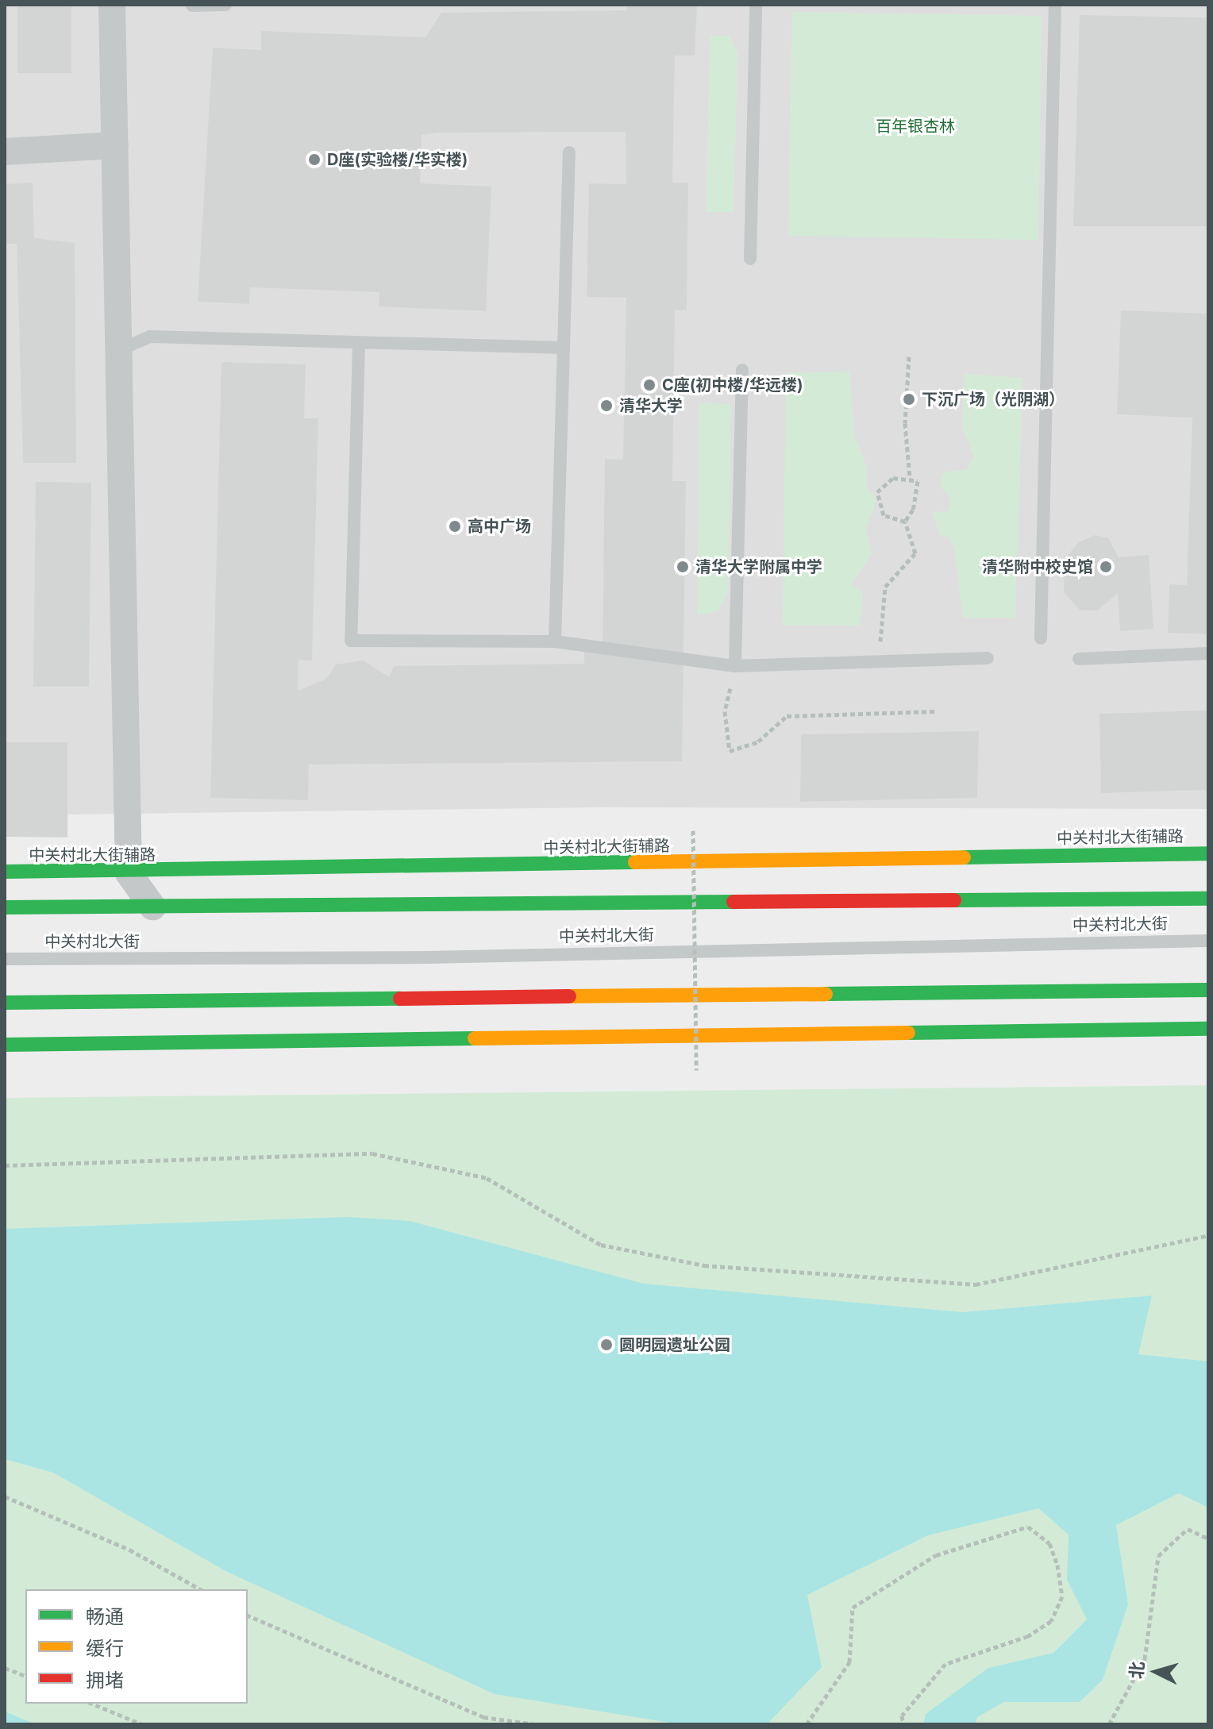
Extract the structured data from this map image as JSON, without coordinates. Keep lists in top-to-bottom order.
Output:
{
  "streets": {
    "street": ["中关村北大街辅路", "中关村北大街"]
  },
  "parks": ["百年银杏林"],
  "places": [
    "D座(实验楼/华实楼)",
    "C座(初中楼/华远楼)",
    "下沉广场（光阴湖）",
    "清华大学",
    "高中广场",
    "清华大学附属中学",
    "清华附中校史馆",
    "圆明园遗址公园"
  ],
  "legend": ["畅通", "缓行", "拥堵"],
  "north": "left"
}
